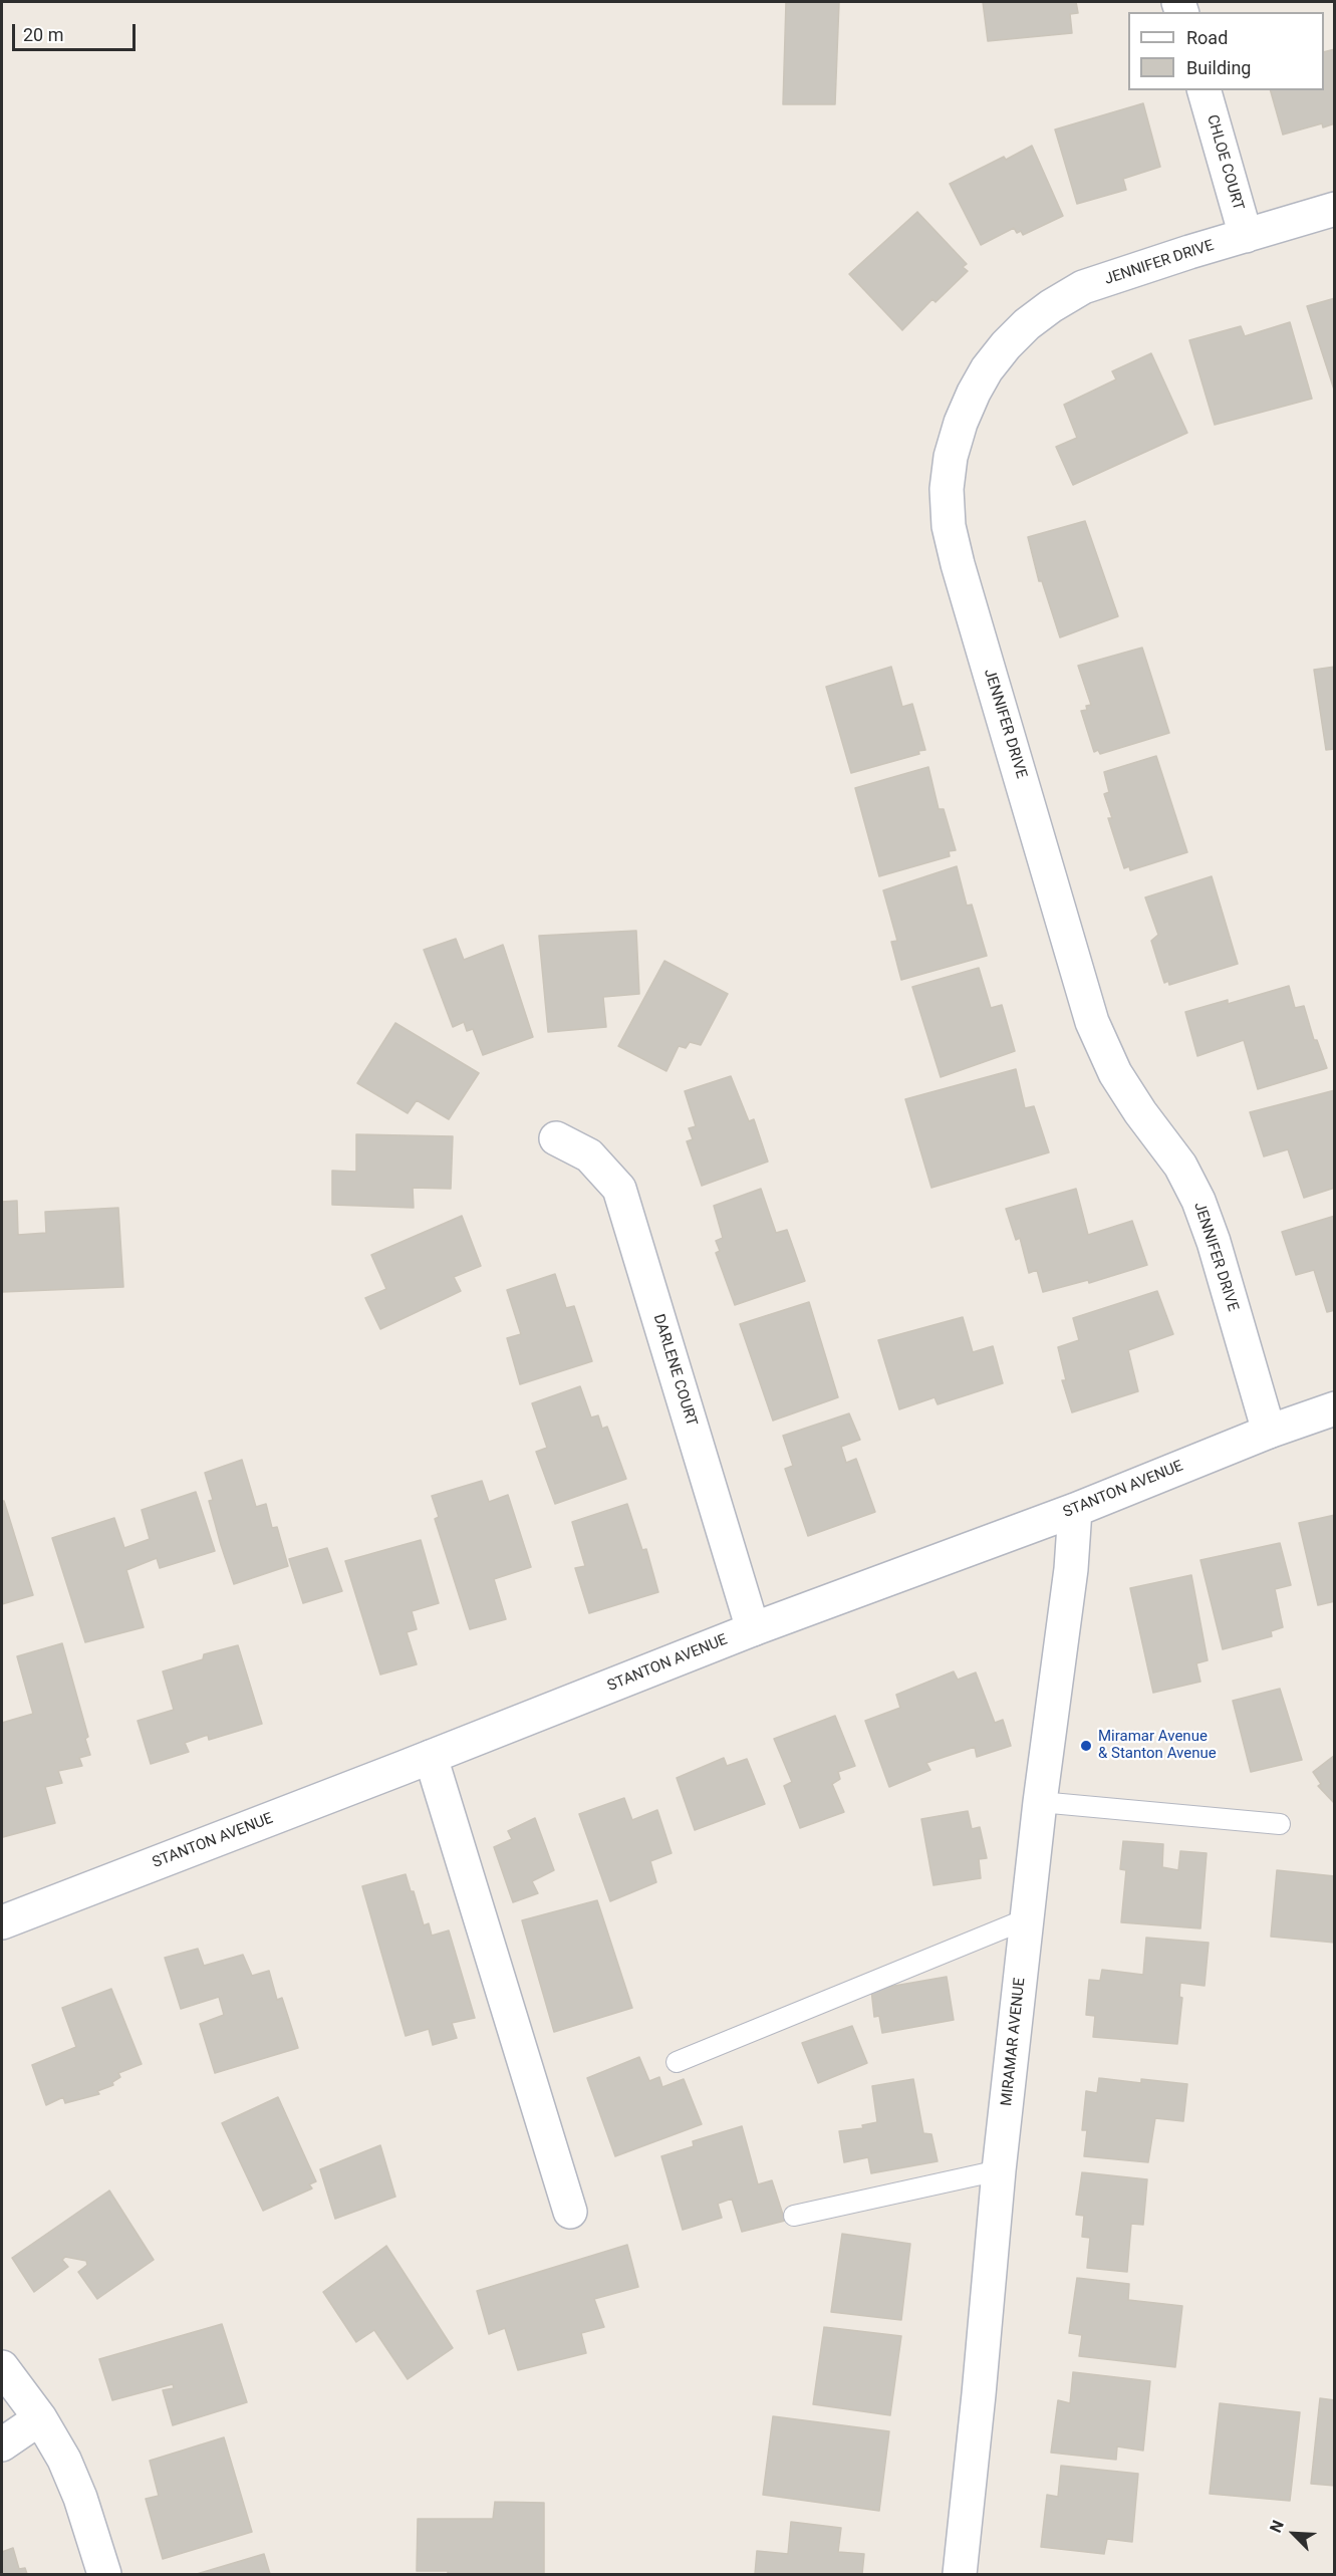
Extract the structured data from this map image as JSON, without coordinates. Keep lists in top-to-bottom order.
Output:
{
  "streets": {
    "street": [
      "CHLOE COURT",
      "JENNIFER DRIVE",
      "DARLENE COURT",
      "STANTON AVENUE",
      "MIRAMAR AVENUE"
    ]
  },
  "crossings": [
    ["CHLOE COURT", "JENNIFER DRIVE"],
    ["JENNIFER DRIVE", "STANTON AVENUE"],
    ["DARLENE COURT", "STANTON AVENUE"],
    ["STANTON AVENUE", "MIRAMAR AVENUE"]
  ],
  "places": ["Miramar Avenue & Stanton Avenue"],
  "legend": ["Road", "Building"],
  "scale_bar": "20 m",
  "north": "top left"
}
